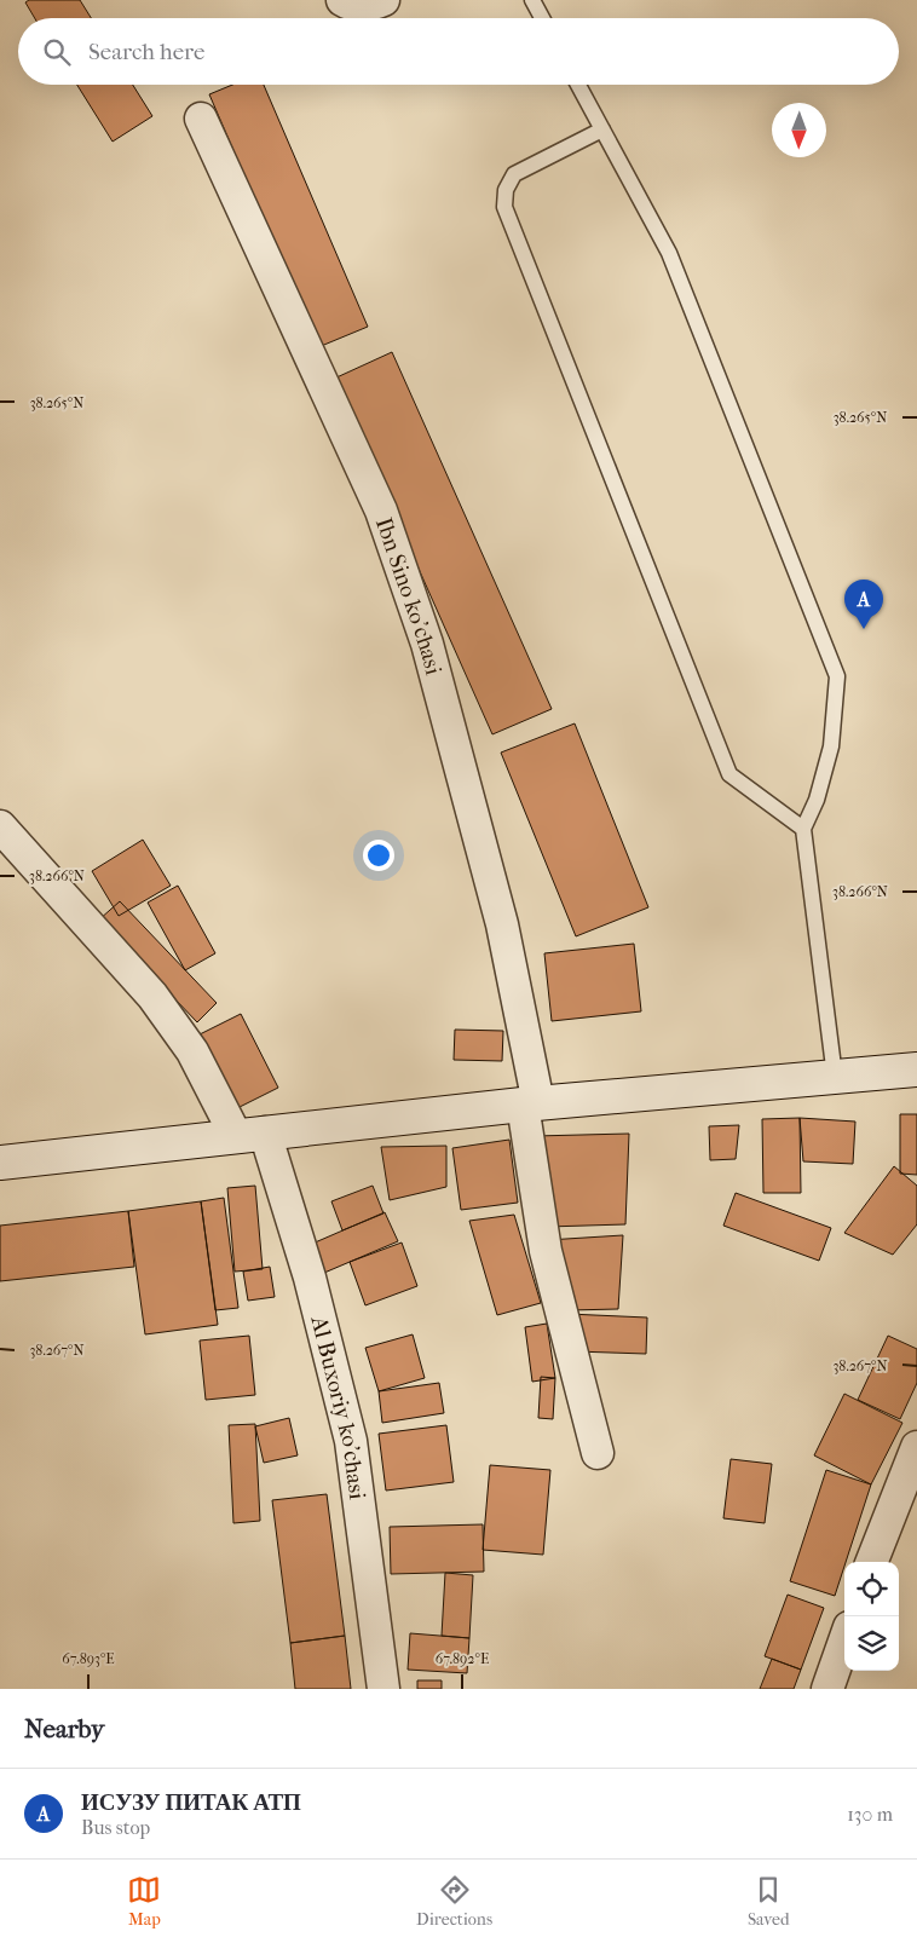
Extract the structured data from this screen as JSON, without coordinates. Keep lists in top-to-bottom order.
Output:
{
  "streets": {
    "street": ["Ibn Sino ko'chasi", "Al Buxoriy ko'chasi"]
  },
  "north": "bottom",
  "page": {
    "search": "Search here",
    "pins": "A",
    "heading": "Nearby",
    "list": [
      {
        "mark": "A",
        "name": "ИСУЗУ ПИТАК АТП",
        "note": "Bus stop",
        "value": "130 m"
      }
    ],
    "nav": ["Map", "Directions", "Saved"]
  },
  "coordinates": [
    "38.265°N",
    "38.266°N",
    "38.267°N",
    "67.893°E",
    "67.892°E"
  ]
}
